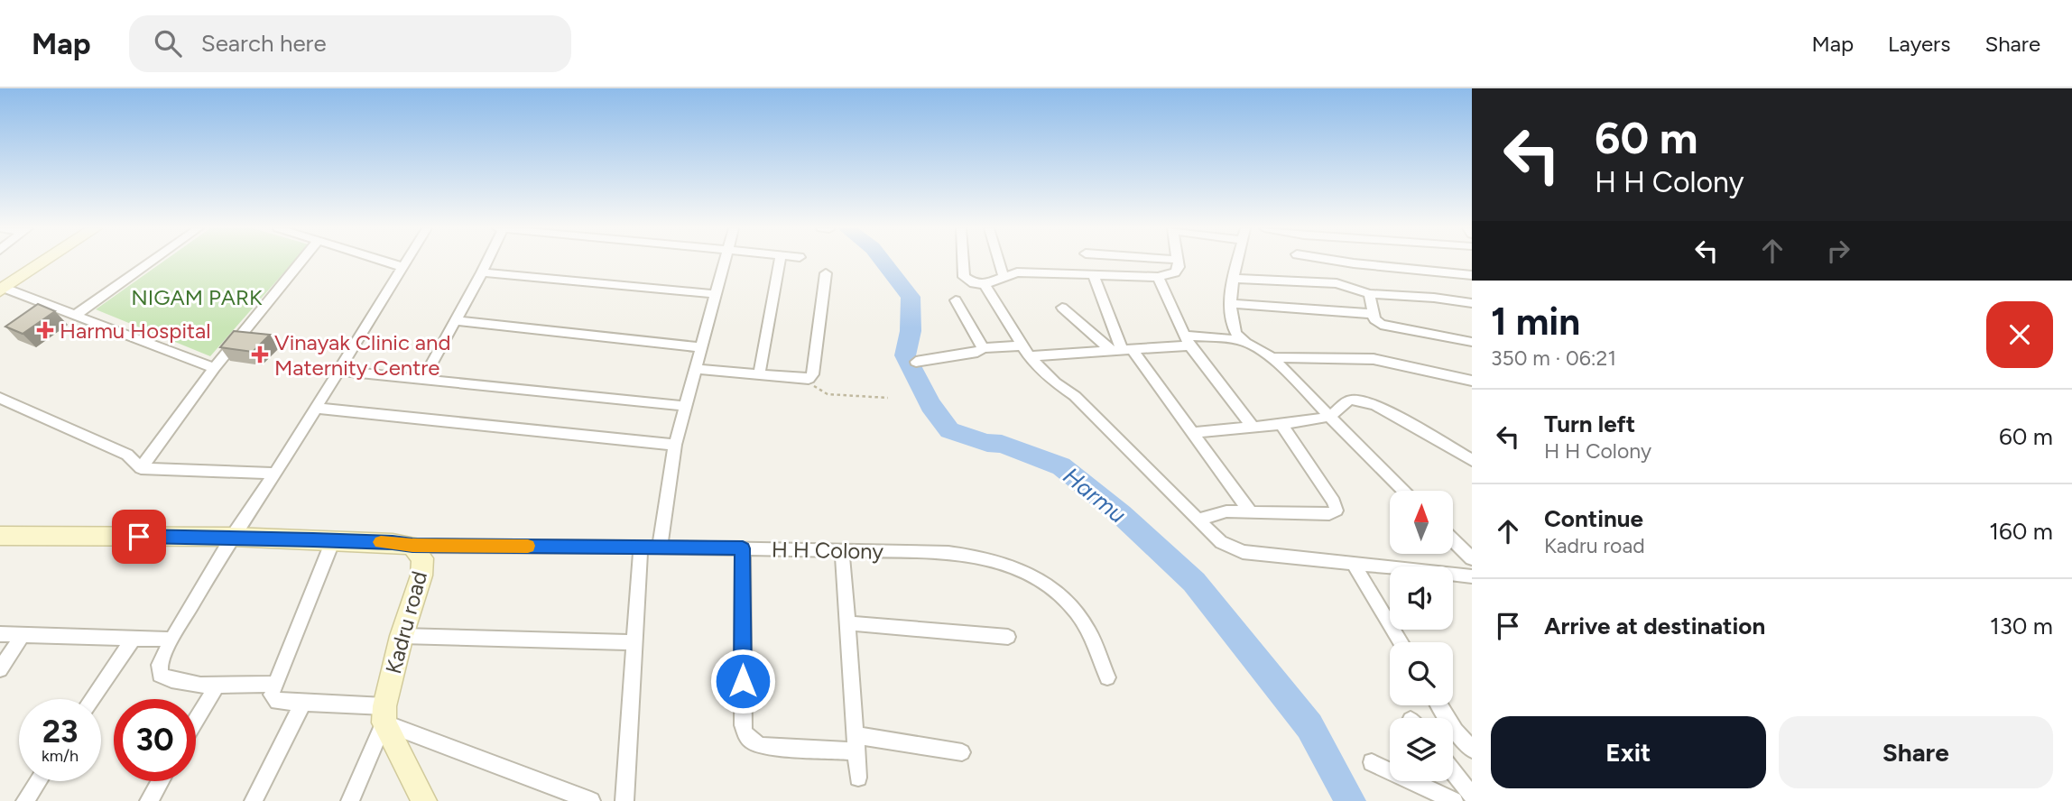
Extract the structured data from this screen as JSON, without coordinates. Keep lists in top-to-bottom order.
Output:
{
  "streets": {
    "main road": ["Kadru road"],
    "street": ["H H Colony"]
  },
  "crossings": [
    ["H H Colony", "Kadru road"]
  ],
  "water": ["Harmu"],
  "parks": ["NIGAM PARK"],
  "places": {
    "health": ["Harmu Hospital", "Vinayak Clinic and Maternity Centre"]
  },
  "north": "top",
  "page": {
    "header": "Map",
    "search": "Search here",
    "nav": ["Map", "Layers", "Share"],
    "turn": ["60 m", "H H Colony"],
    "heading": ["1 min", "350 m · 06:21"],
    "list": [
      {
        "name": "Turn left",
        "note": "H H Colony",
        "value": "60 m"
      },
      {
        "name": "Continue",
        "note": "Kadru road",
        "value": "160 m"
      },
      {
        "name": "Arrive at destination",
        "value": "130 m"
      }
    ],
    "speed": "23 km/h",
    "limit": "30",
    "buttons": ["Exit", "Share"]
  }
}
